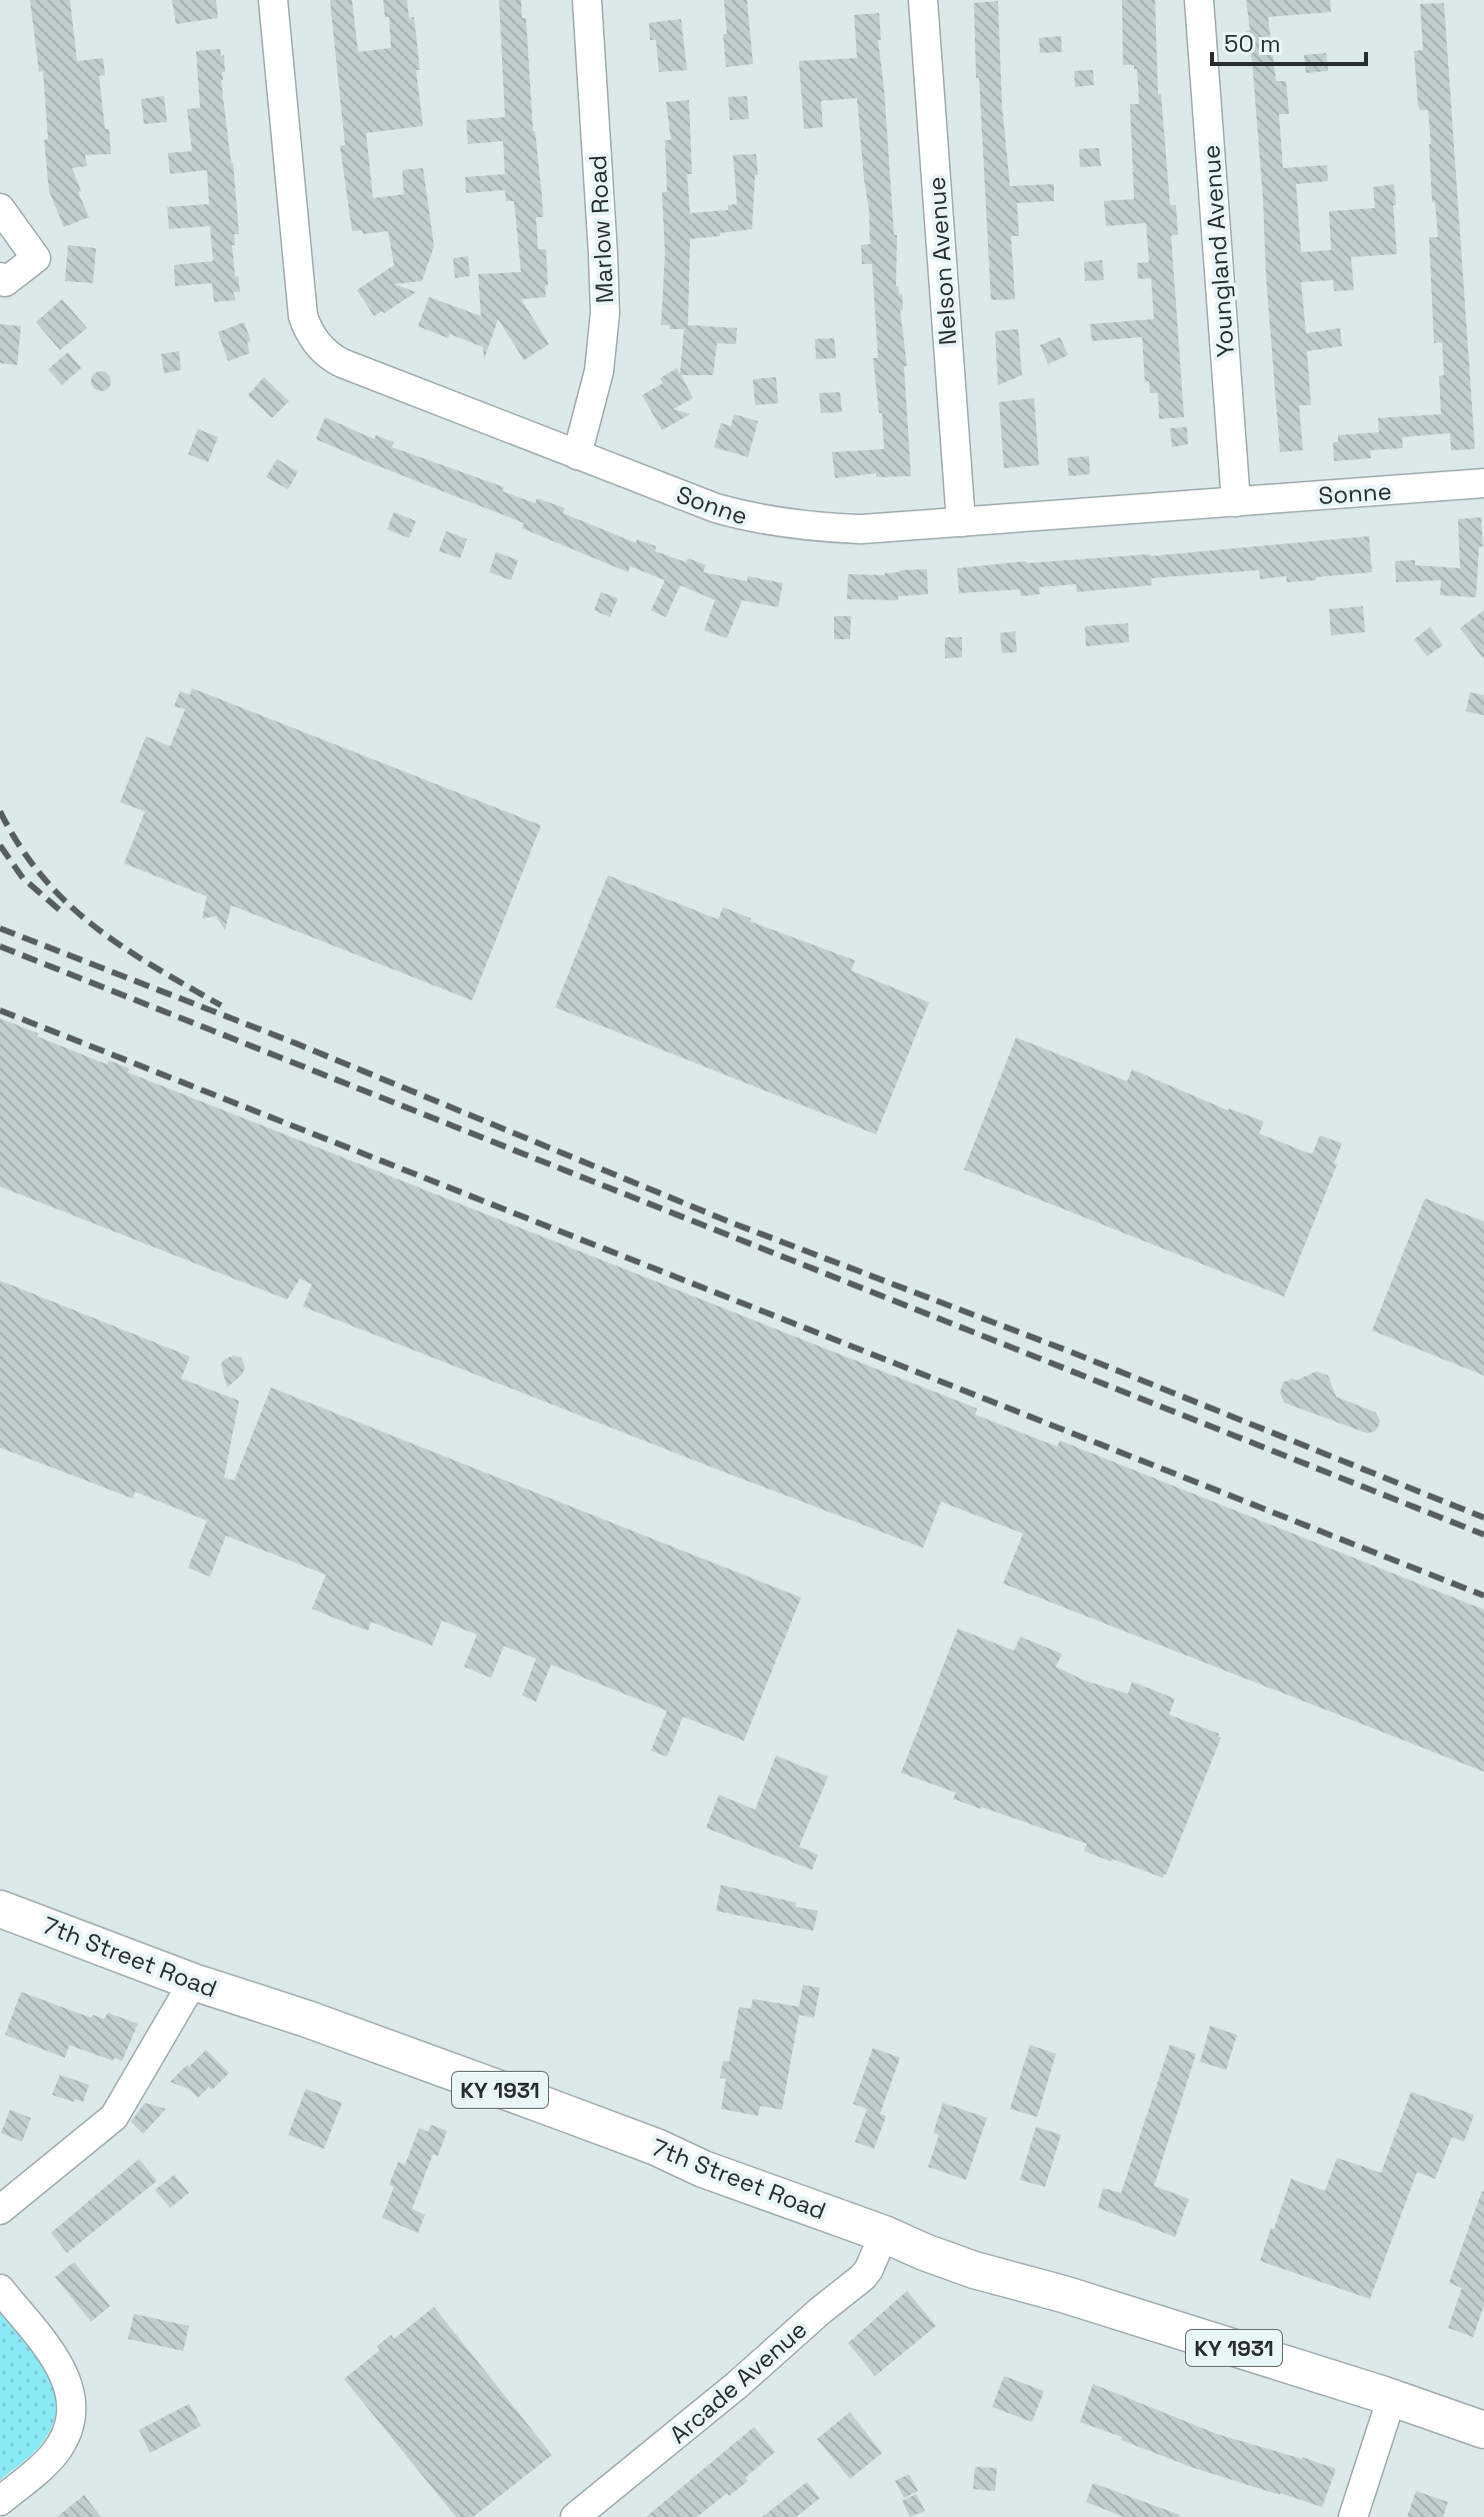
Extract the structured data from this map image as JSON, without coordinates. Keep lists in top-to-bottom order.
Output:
{
  "streets": {
    "main road": ["7th Street Road", "KY 1931"],
    "street": [
      "Marlow Road",
      "Youngland Avenue",
      "Nelson Avenue",
      "Sonne",
      "Arcade Avenue"
    ]
  },
  "crossings": [
    ["Marlow Road", "Sonne"],
    ["Youngland Avenue", "Sonne"],
    ["Nelson Avenue", "Sonne"],
    ["7th Street Road", "Arcade Avenue"]
  ],
  "scale_bar": "50 m"
}
